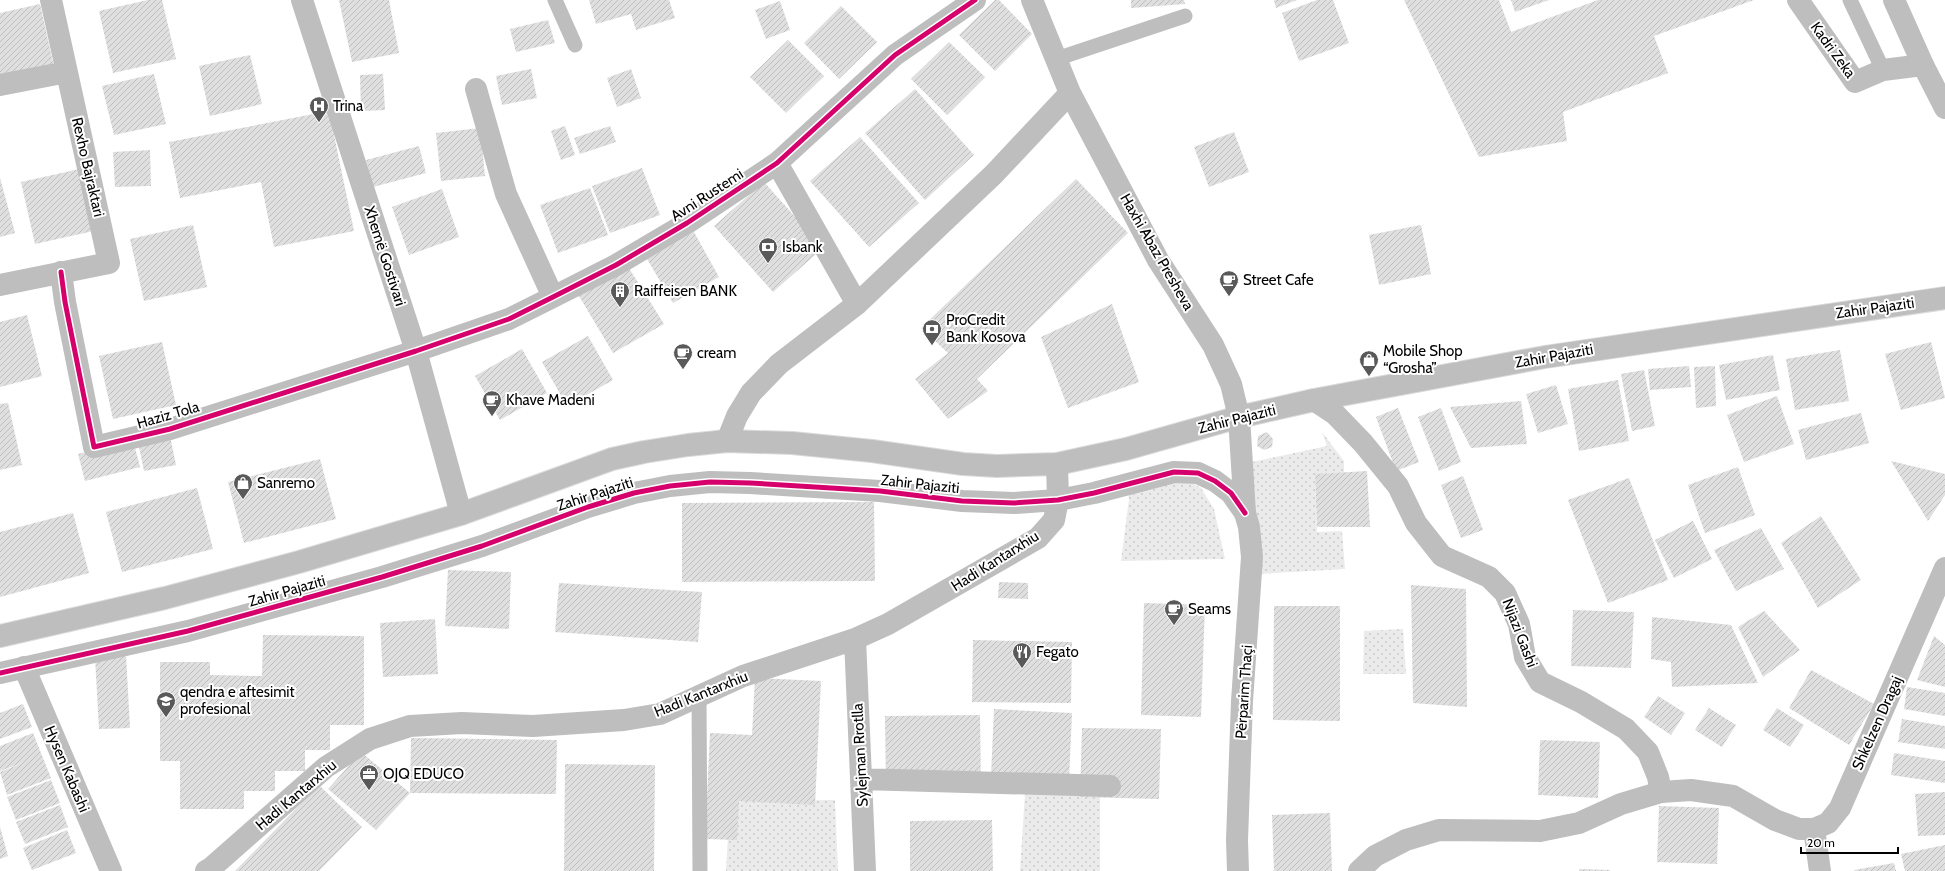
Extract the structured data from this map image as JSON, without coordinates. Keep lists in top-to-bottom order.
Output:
{
  "streets": {
    "street": [
      "Kadri Zeka",
      "Rexho Bajraktari",
      "Avni Rustemi",
      "Haxhi Abaz Presheva",
      "Xhemë Gostivari",
      "Zahir Pajaziti",
      "Haziz Tola",
      "Hadi Kantarxhiu",
      "Nijazi Gashi",
      "Përparim Thaçi",
      "Shkelzen Dragaj",
      "Sylejman Rrotlla",
      "Hysen Kabashi"
    ]
  },
  "crossings": [
    ["Rexho Bajraktari", "Haziz Tola"],
    ["Avni Rustemi", "Xhemë Gostivari"],
    ["Avni Rustemi", "Haziz Tola"],
    ["Haxhi Abaz Presheva", "Zahir Pajaziti"],
    ["Haxhi Abaz Presheva", "Përparim Thaçi"],
    ["Xhemë Gostivari", "Zahir Pajaziti"],
    ["Xhemë Gostivari", "Haziz Tola"],
    ["Zahir Pajaziti", "Hadi Kantarxhiu"],
    ["Zahir Pajaziti", "Nijazi Gashi"],
    ["Zahir Pajaziti", "Përparim Thaçi"],
    ["Zahir Pajaziti", "Hysen Kabashi"],
    ["Hadi Kantarxhiu", "Sylejman Rrotlla"]
  ],
  "places": {
    "hospital": ["Trina"],
    "bank": ["Isbank", "ProCredit Bank Kosova"],
    "cafe": [
      "Street Cafe",
      "cream",
      "Khave Madeni",
      "Seams"
    ],
    "building": ["Raiffeisen BANK"],
    "shop": ["Mobile Shop “Grosha”", "Sanremo"],
    "restaurant": ["Fegato"],
    "school or university": ["qendra e aftesimit profesional"],
    "office": ["OJQ EDUCO"]
  },
  "scale_bar": "20 m"
}
